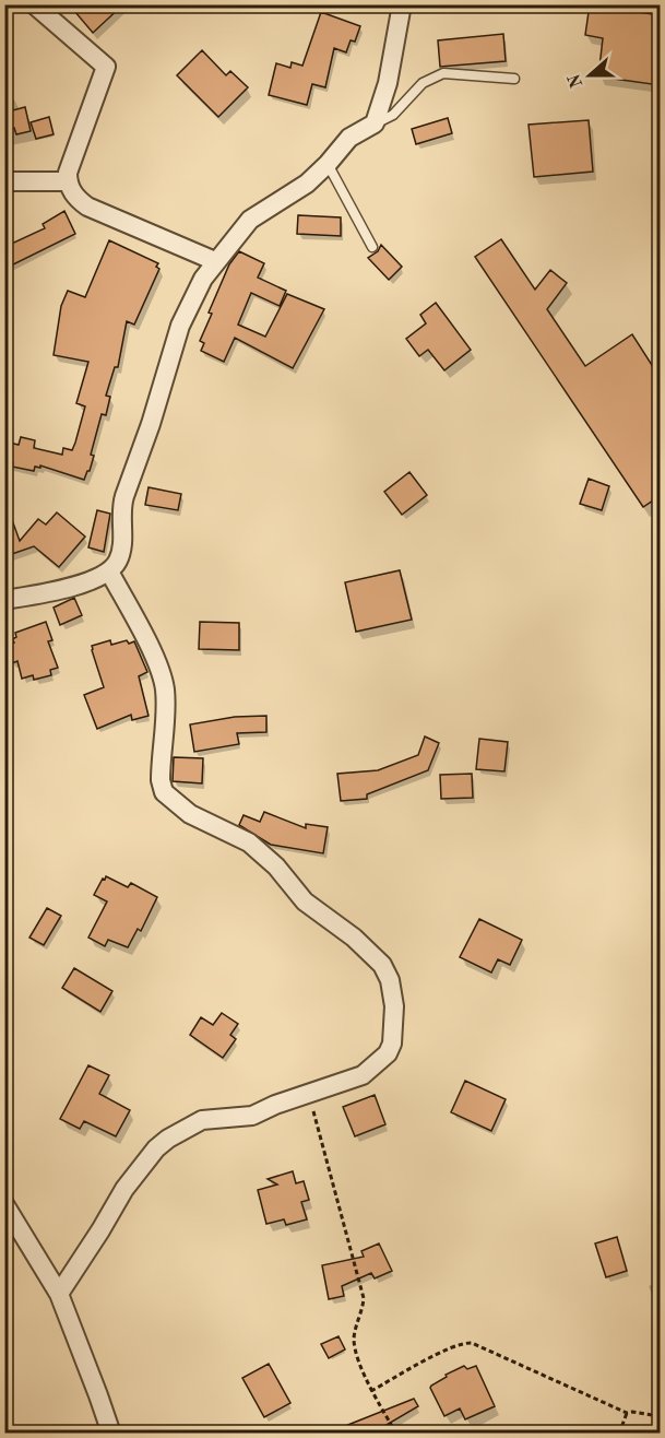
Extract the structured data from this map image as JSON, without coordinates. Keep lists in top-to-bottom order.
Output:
{
  "north": "left"
}
